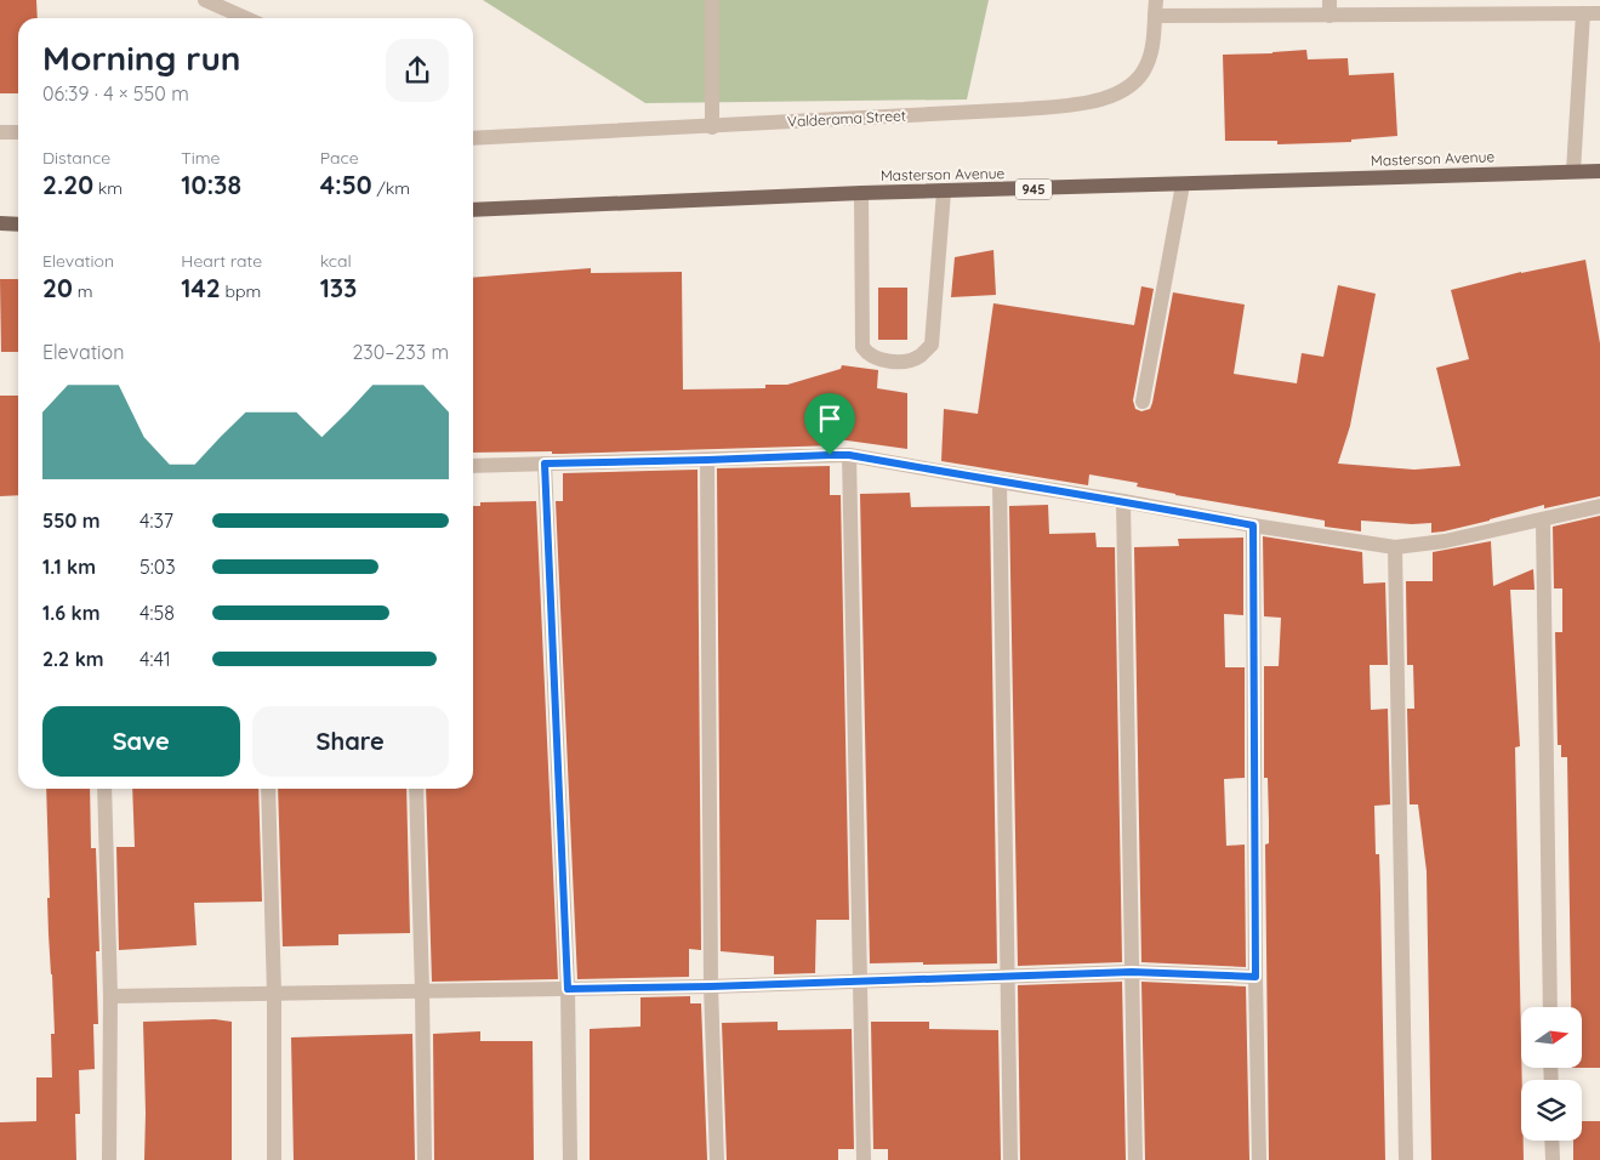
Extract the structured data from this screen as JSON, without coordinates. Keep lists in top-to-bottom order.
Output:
{
  "streets": {
    "main road": ["Masterson Avenue", "945"],
    "street": ["Valderama Street"]
  },
  "north": "right",
  "page": {
    "heading": ["Morning run", "06:39 · 4 × 550 m"],
    "stats": [
      ["Distance", "2.20 km"],
      ["Time", "10:38"],
      ["Pace", "4:50 /km"],
      ["Elevation", "20 m"],
      ["Heart rate", "142 bpm"],
      ["kcal", "133"]
    ],
    "chart": ["Elevation", "230–233 m"],
    "list": [
      {
        "name": "550 m",
        "note": "4:37"
      },
      {
        "name": "1.1 km",
        "note": "5:03"
      },
      {
        "name": "1.6 km",
        "note": "4:58"
      },
      {
        "name": "2.2 km",
        "note": "4:41"
      }
    ],
    "buttons": ["Save", "Share"]
  }
}
